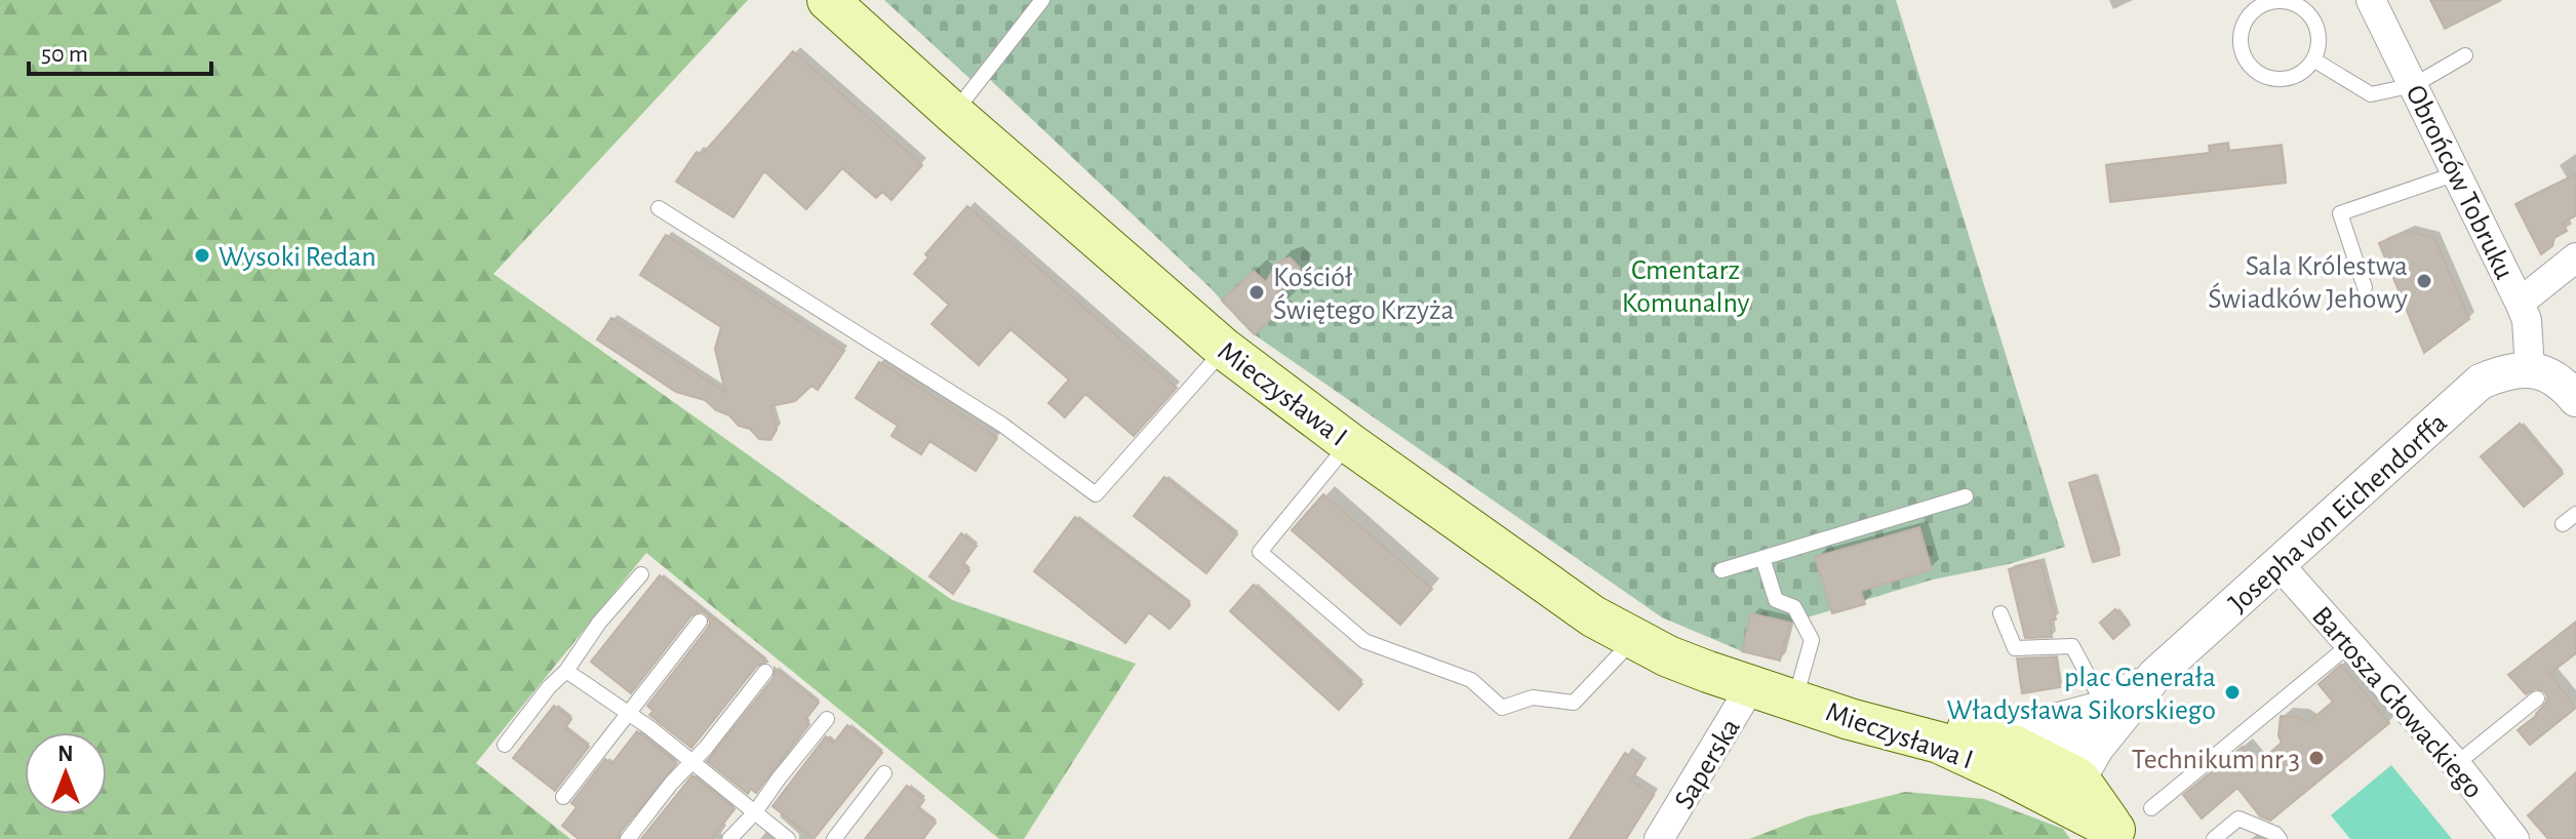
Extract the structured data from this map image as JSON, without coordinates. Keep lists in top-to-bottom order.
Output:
{
  "streets": {
    "main road": ["Mieczysława I"],
    "street": [
      "Obrońców Tobruku",
      "Josepha von Eichendorffa",
      "Bartosza Głowackiego",
      "Saperska"
    ]
  },
  "crossings": [
    ["Obrońców Tobruku", "Josepha von Eichendorffa"],
    ["Mieczysława I", "Josepha von Eichendorffa"],
    ["Mieczysława I", "Saperska"],
    ["Josepha von Eichendorffa", "Bartosza Głowackiego"]
  ],
  "parks": ["Cmentarz Komunalny"],
  "places": [
    "Wysoki Redan",
    "Sala Królestwa Świadków Jehowy",
    "Kościół Świętego Krzyża",
    "plac Generała Władysława Sikorskiego",
    "Technikum nr 3"
  ],
  "scale_bar": "50 m",
  "north": "top"
}
